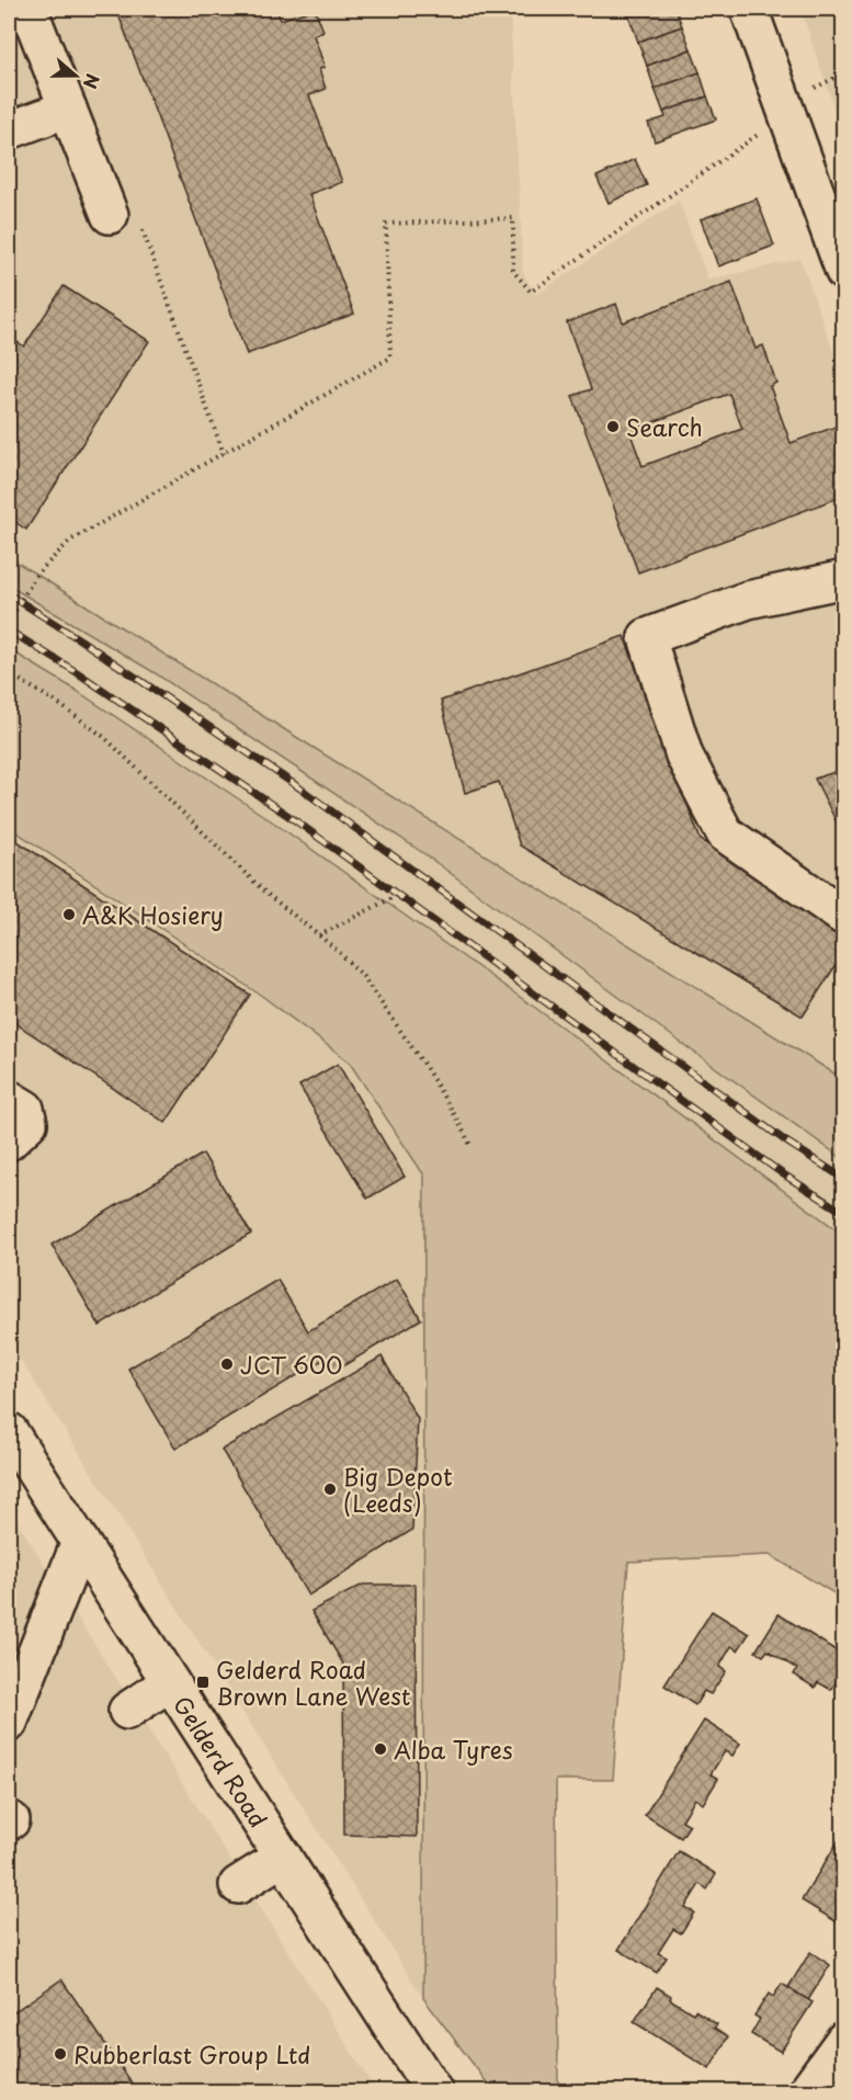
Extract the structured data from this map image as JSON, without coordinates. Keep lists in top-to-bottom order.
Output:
{
  "streets": {
    "main road": ["Gelderd Road"]
  },
  "places": {
    "other": [
      "Search",
      "A&K Hosiery",
      "JCT 600",
      "Big Depot (Leeds)",
      "Alba Tyres",
      "Rubberlast Group Ltd"
    ],
    "transit": ["Gelderd Road Brown Lane West"]
  },
  "north": "right"
}
